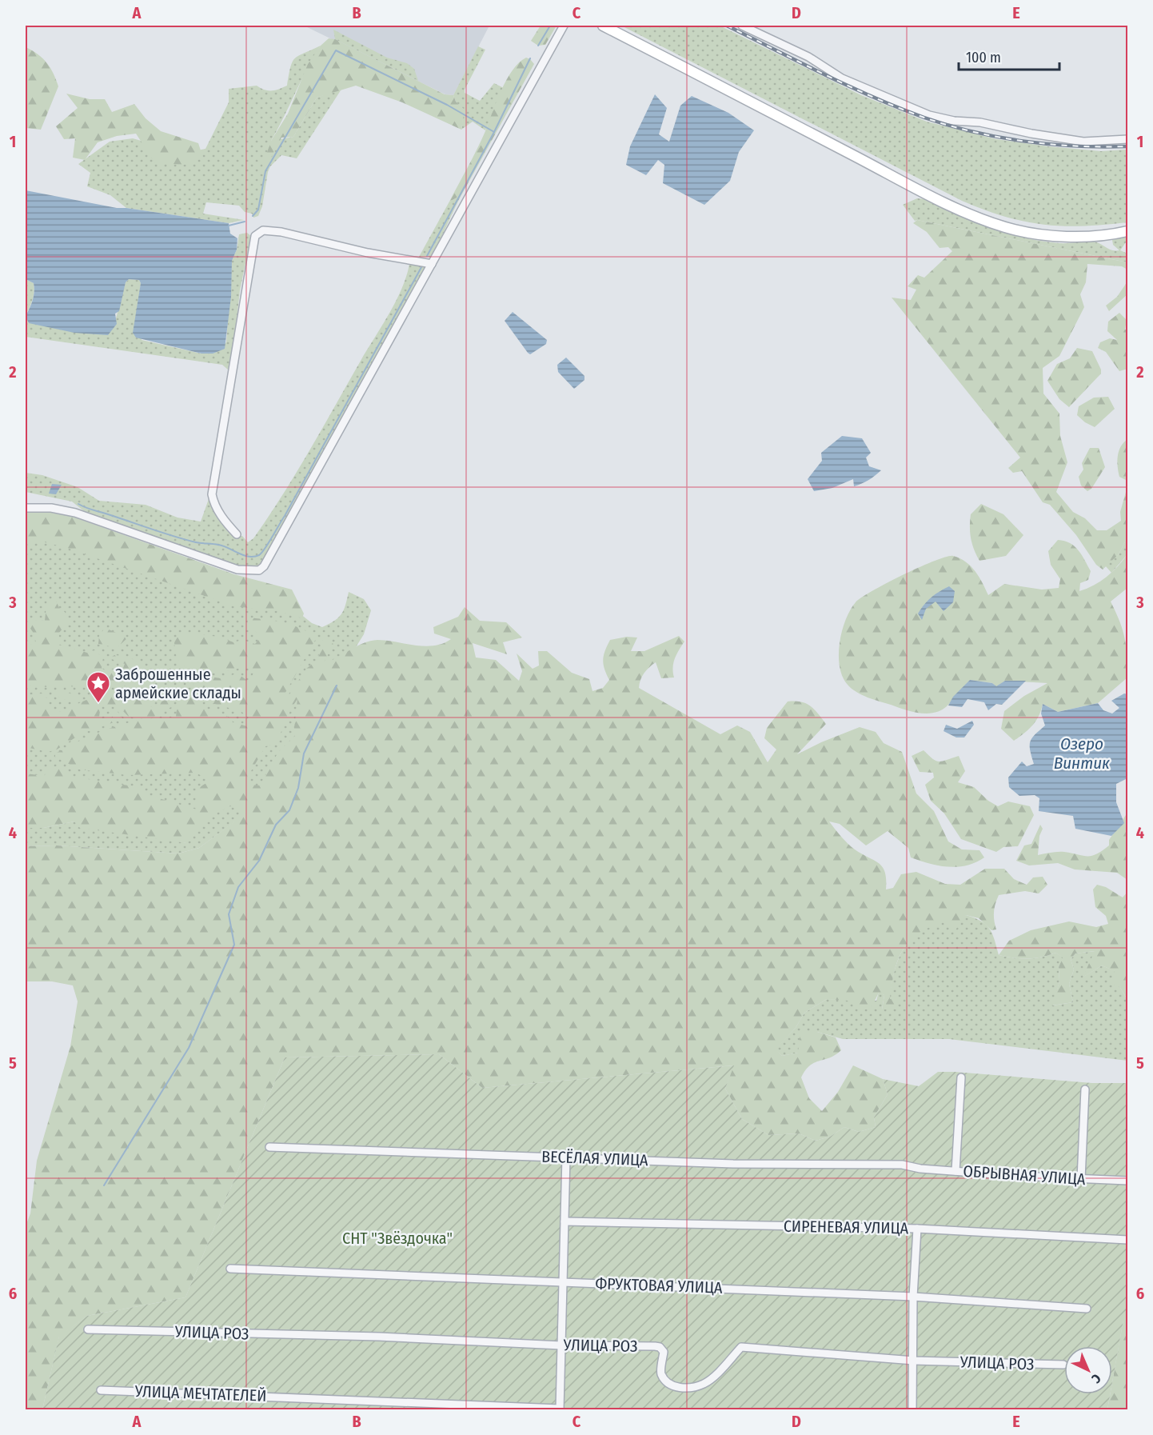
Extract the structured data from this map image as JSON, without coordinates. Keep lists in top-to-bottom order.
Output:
{
  "streets": {
    "street": [
      "ВЕСЁЛАЯ УЛИЦА",
      "ОБРЫВНАЯ УЛИЦА",
      "СИРЕНЕВАЯ УЛИЦА",
      "ФРУКТОВАЯ УЛИЦА",
      "УЛИЦА РОЗ",
      "УЛИЦА МЕЧТАТЕЛЕЙ"
    ]
  },
  "crossings": [
    ["ВЕСЁЛАЯ УЛИЦА", "ОБРЫВНАЯ УЛИЦА"]
  ],
  "water": ["Озеро Винтик"],
  "parks": ["СНТ \"Звёздочка\""],
  "places": {
    "place": ["Заброшенные армейские склады"]
  },
  "scale_bar": "100 m",
  "north": "bottom right",
  "grid": {
    "columns": [
      "A",
      "B",
      "C",
      "D",
      "E"
    ],
    "rows": [
      "1",
      "2",
      "3",
      "4",
      "5",
      "6"
    ]
  }
}
